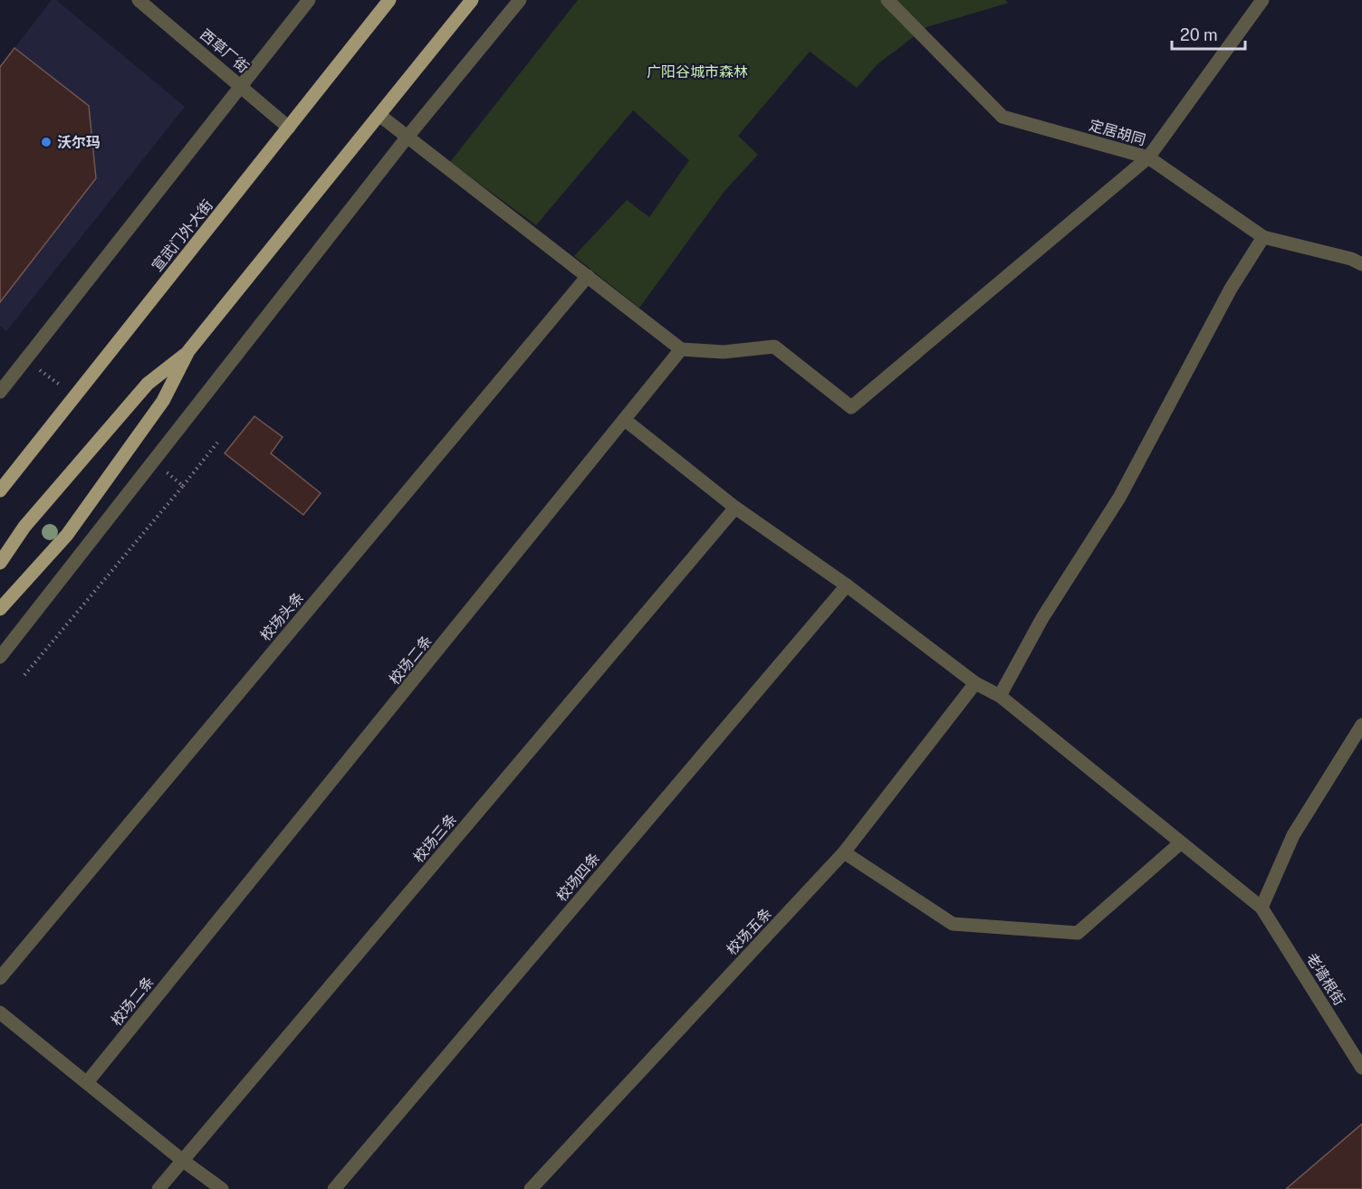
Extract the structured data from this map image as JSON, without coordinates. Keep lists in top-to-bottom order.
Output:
{
  "streets": {
    "main road": ["宣武门外大街"],
    "street": [
      "西草厂街",
      "定居胡同",
      "校场头条",
      "校场二条",
      "校场三条",
      "校场四条",
      "校场五条",
      "老墙根街"
    ]
  },
  "crossings": [
    ["西草厂街", "宣武门外大街"]
  ],
  "parks": ["广阳谷城市森林"],
  "places": ["沃尔玛"],
  "scale_bar": "20 m"
}
